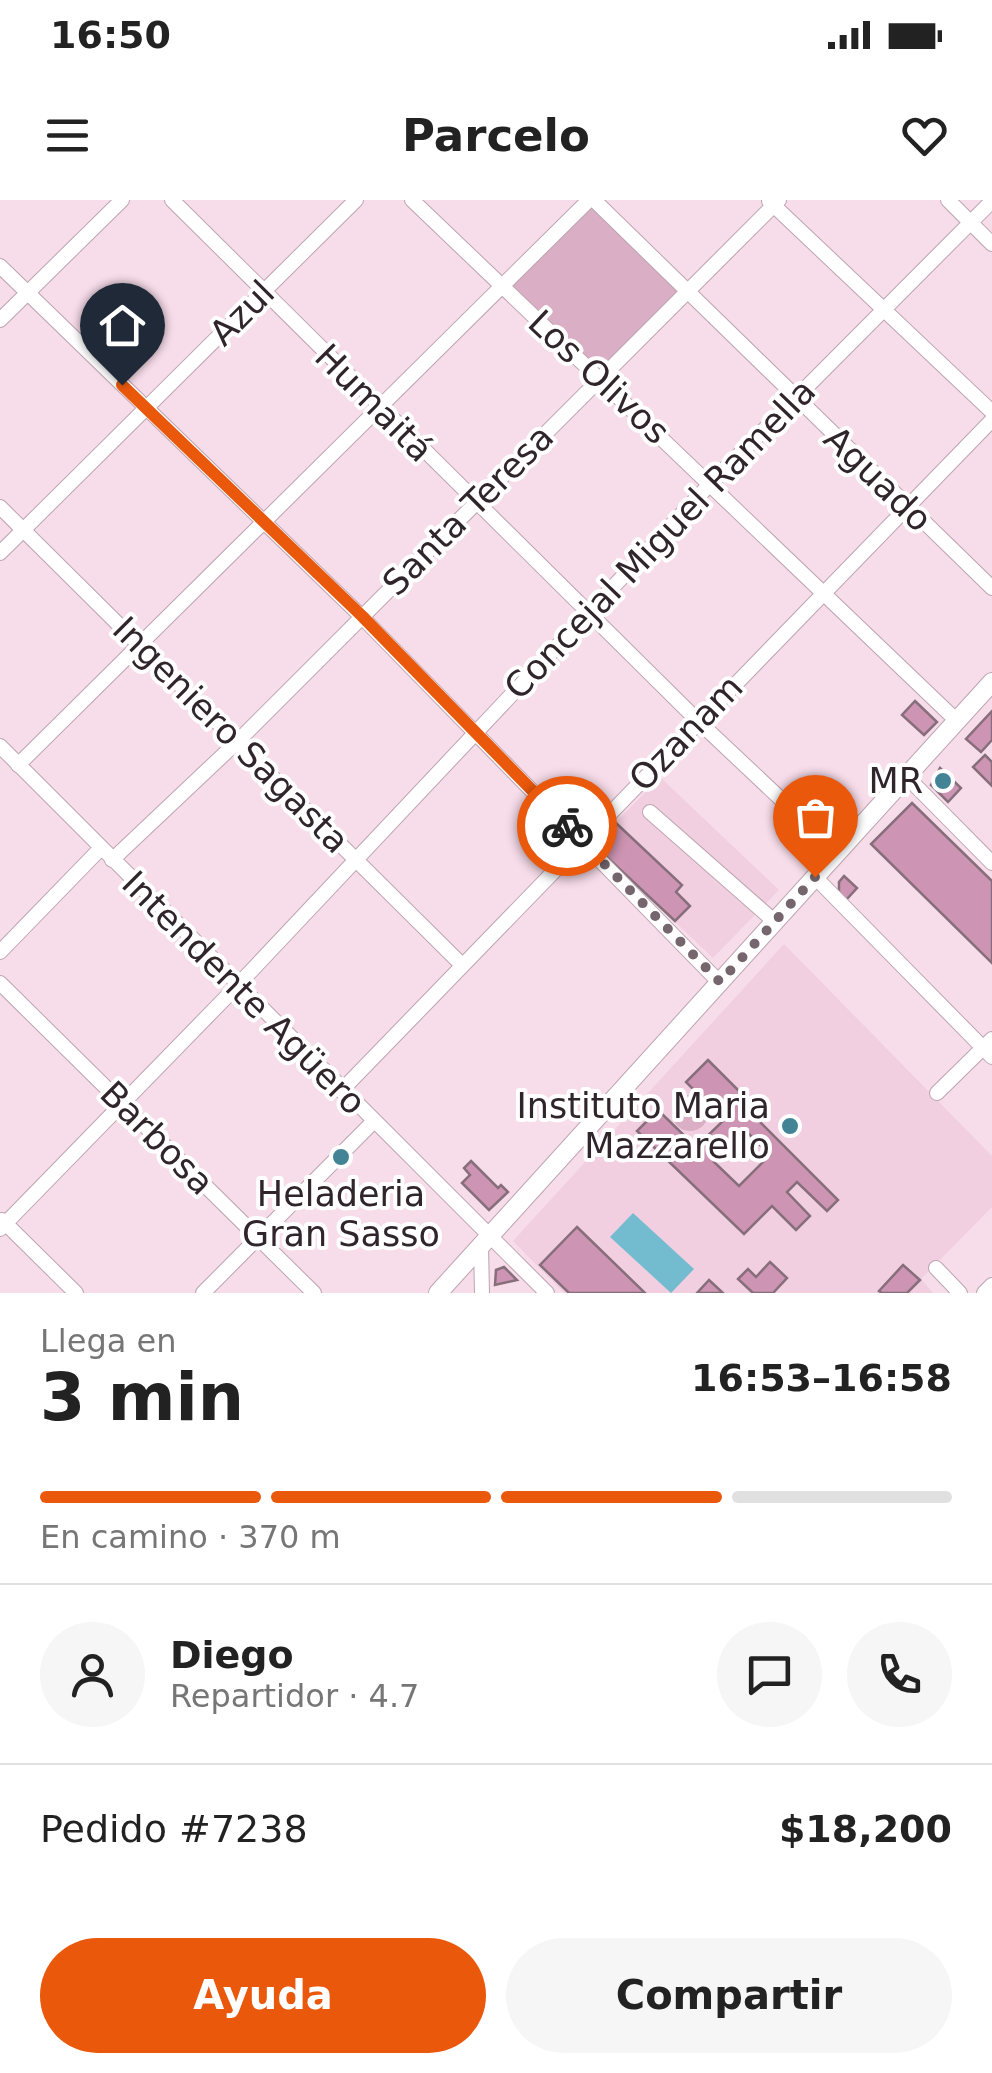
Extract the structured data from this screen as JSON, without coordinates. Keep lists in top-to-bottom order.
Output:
{
  "streets": {
    "street": [
      "Azul",
      "Los Olivos",
      "Humaitá",
      "Aguado",
      "Santa Teresa",
      "Concejal Miguel Ramella",
      "Ozanam",
      "Ingeniero Sagasta",
      "Intendente Agüero",
      "Barbosa"
    ]
  },
  "crossings": [
    ["Azul", "Humaitá"],
    ["Azul", "Ingeniero Sagasta"],
    ["Los Olivos", "Santa Teresa"],
    ["Los Olivos", "Concejal Miguel Ramella"],
    ["Los Olivos", "Ozanam"],
    ["Humaitá", "Santa Teresa"],
    ["Humaitá", "Concejal Miguel Ramella"],
    ["Humaitá", "Ozanam"],
    ["Aguado", "Santa Teresa"],
    ["Aguado", "Concejal Miguel Ramella"],
    ["Aguado", "Ozanam"],
    ["Santa Teresa", "Ingeniero Sagasta"],
    ["Santa Teresa", "Intendente Agüero"],
    ["Concejal Miguel Ramella", "Ingeniero Sagasta"],
    ["Concejal Miguel Ramella", "Intendente Agüero"],
    ["Concejal Miguel Ramella", "Barbosa"],
    ["Ozanam", "Ingeniero Sagasta"],
    ["Ozanam", "Intendente Agüero"]
  ],
  "places": ["MR", "Instituto Maria Mazzarello", "Heladeria Gran Sasso"],
  "page": {
    "status": "16:50",
    "header": "Parcelo",
    "heading": ["3 min", "Llega en", "16:53–16:58"],
    "panel": [
      "Diego",
      "Repartidor · 4.7",
      "Pedido #7238",
      "$18,200"
    ],
    "bar": "En camino · 370 m",
    "buttons": ["Ayuda", "Compartir"]
  }
}
